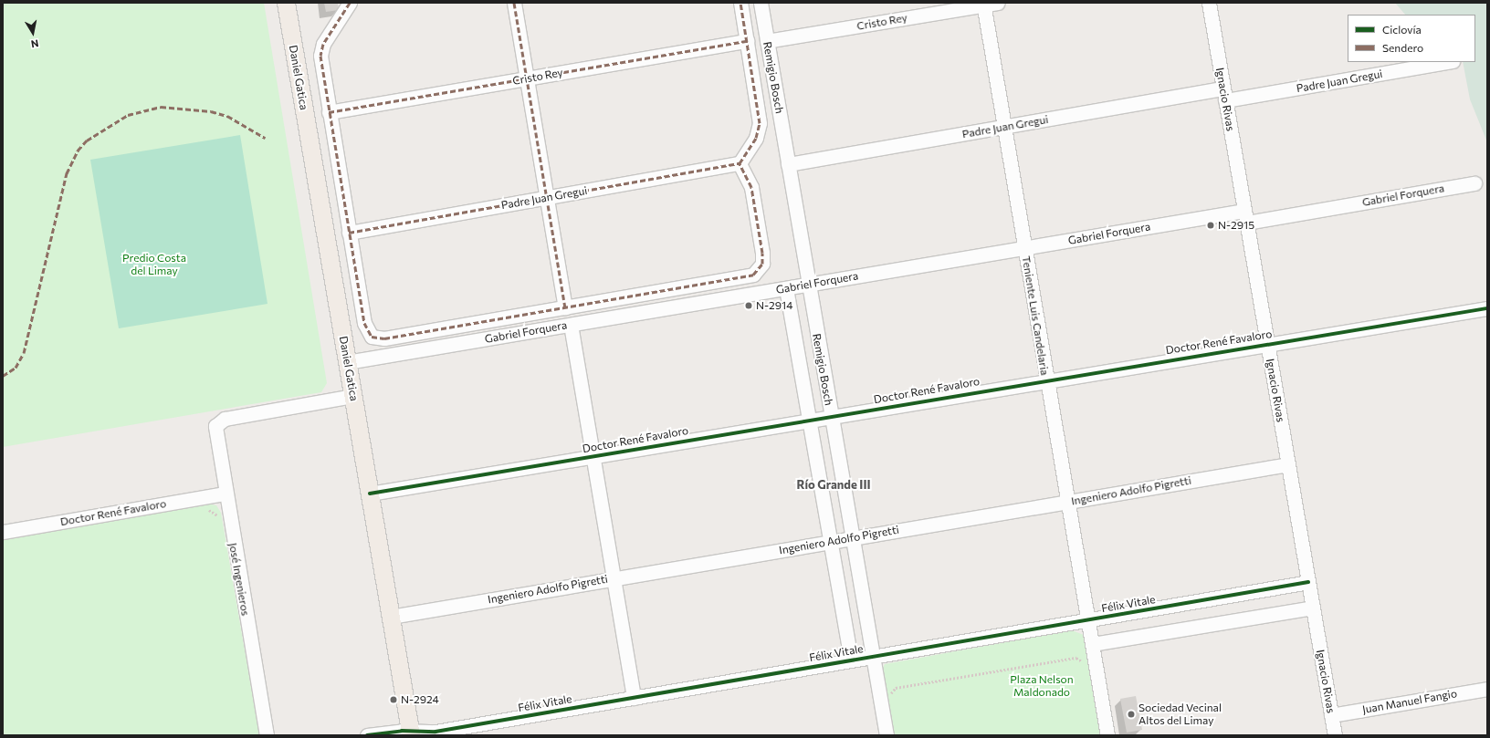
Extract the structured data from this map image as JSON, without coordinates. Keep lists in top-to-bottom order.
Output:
{
  "streets": {
    "main road": ["Daniel Gatica"],
    "street": [
      "Cristo Rey",
      "Remigio Bosch",
      "Padre Juan Gregui",
      "Ignacio Rivas",
      "Gabriel Forquera",
      "Teniente Luis Candelaria",
      "Doctor René Favaloro",
      "Ingeniero Adolfo Pigretti",
      "José Ingenieros",
      "Félix Vitale",
      "Juan Manuel Fangio"
    ]
  },
  "crossings": [
    ["Cristo Rey", "Remigio Bosch"],
    ["Cristo Rey", "Teniente Luis Candelaria"],
    ["Daniel Gatica", "Gabriel Forquera"],
    ["Daniel Gatica", "Doctor René Favaloro"],
    ["Daniel Gatica", "Ingeniero Adolfo Pigretti"],
    ["Daniel Gatica", "José Ingenieros"],
    ["Daniel Gatica", "Félix Vitale"],
    ["Remigio Bosch", "Padre Juan Gregui"],
    ["Remigio Bosch", "Gabriel Forquera"],
    ["Remigio Bosch", "Doctor René Favaloro"],
    ["Remigio Bosch", "Ingeniero Adolfo Pigretti"],
    ["Remigio Bosch", "Félix Vitale"],
    ["Padre Juan Gregui", "Ignacio Rivas"],
    ["Padre Juan Gregui", "Gabriel Forquera"],
    ["Padre Juan Gregui", "Teniente Luis Candelaria"],
    ["Ignacio Rivas", "Gabriel Forquera"],
    ["Ignacio Rivas", "Doctor René Favaloro"],
    ["Ignacio Rivas", "Ingeniero Adolfo Pigretti"],
    ["Ignacio Rivas", "Félix Vitale"],
    ["Ignacio Rivas", "Juan Manuel Fangio"],
    ["Gabriel Forquera", "Teniente Luis Candelaria"],
    ["Teniente Luis Candelaria", "Doctor René Favaloro"],
    ["Teniente Luis Candelaria", "Ingeniero Adolfo Pigretti"],
    ["Teniente Luis Candelaria", "Félix Vitale"],
    ["Doctor René Favaloro", "José Ingenieros"]
  ],
  "districts": ["Río Grande III"],
  "parks": ["Predio Costa del Limay", "Plaza Nelson Maldonado"],
  "places": [
    "N-2915",
    "N-2914",
    "N-2924",
    "Sociedad Vecinal Altos del Limay"
  ],
  "legend": ["Ciclovía", "Sendero"],
  "north": "bottom"
}
